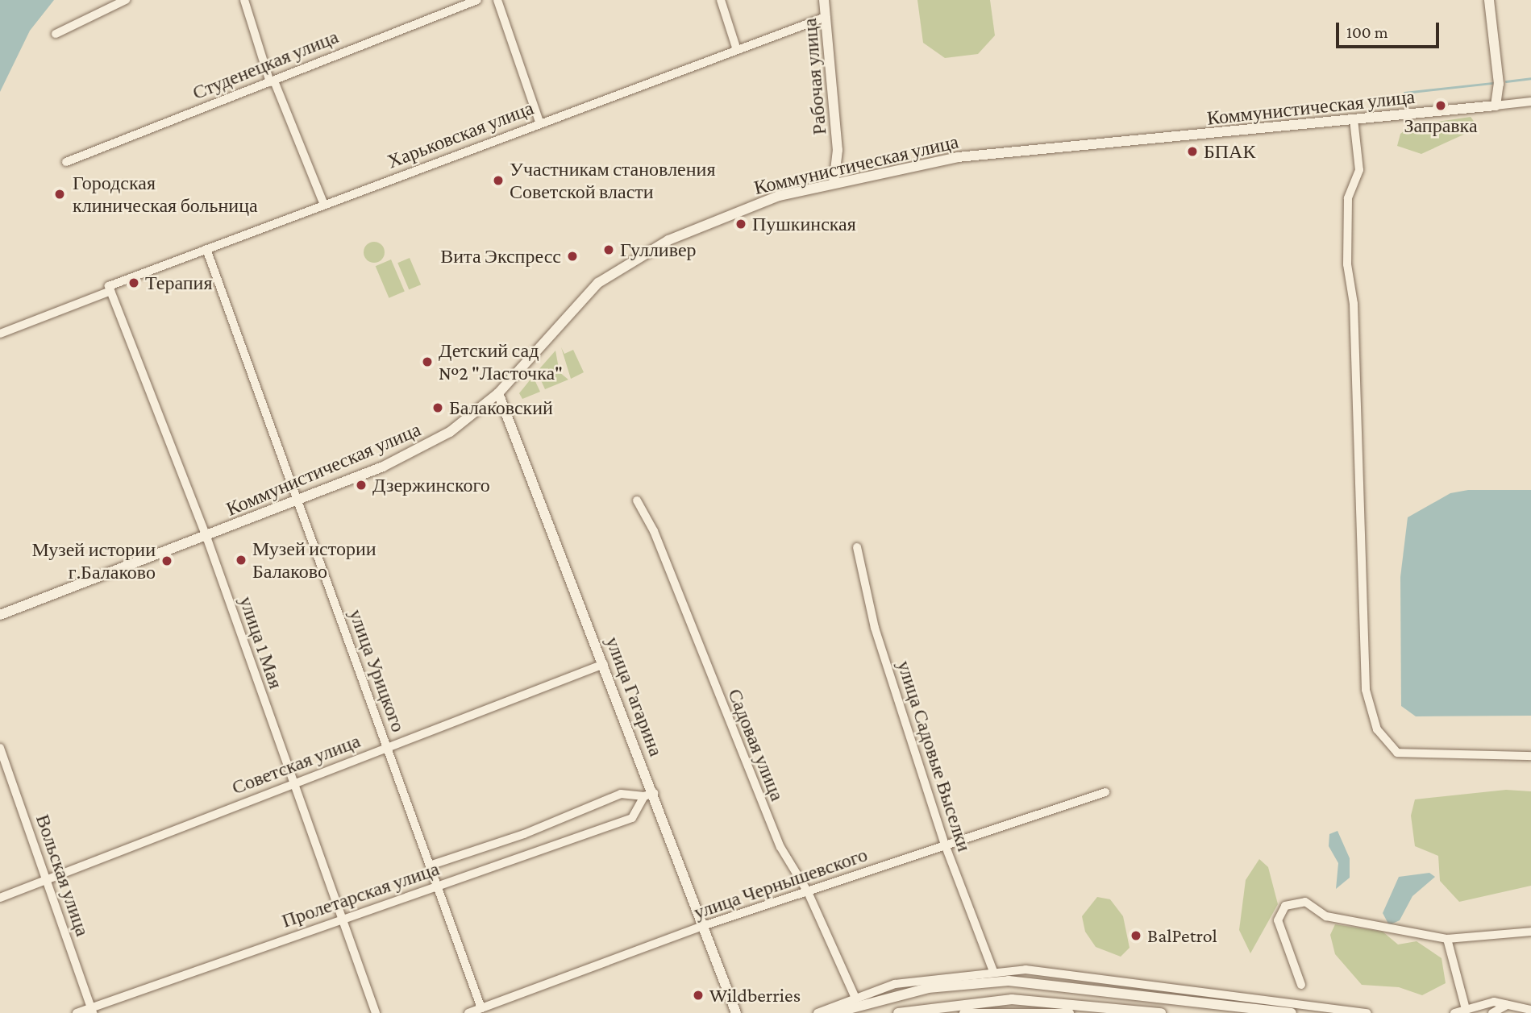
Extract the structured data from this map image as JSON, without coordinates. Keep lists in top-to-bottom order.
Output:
{
  "streets": {
    "main road": ["Рабочая улица", "Коммунистическая улица", "улица Гагарина"],
    "street": [
      "Студенецкая улица",
      "Харьковская улица",
      "улица 1 Мая",
      "улица Урицкого",
      "Садовая улица",
      "улица Садовые Выселки",
      "Советская улица",
      "Вольская улица",
      "улица Чернышевского",
      "Пролетарская улица"
    ]
  },
  "crossings": [
    ["Рабочая улица", "Коммунистическая улица"],
    ["Рабочая улица", "Харьковская улица"],
    ["Коммунистическая улица", "улица 1 Мая"],
    ["Коммунистическая улица", "улица Урицкого"],
    ["Коммунистическая улица", "улица Гагарина"],
    ["Харьковская улица", "улица 1 Мая"],
    ["Харьковская улица", "улица Урицкого"],
    ["улица 1 Мая", "Советская улица"],
    ["улица 1 Мая", "Пролетарская улица"],
    ["улица Урицкого", "Советская улица"],
    ["улица Урицкого", "улица Чернышевского"],
    ["улица Урицкого", "Пролетарская улица"],
    ["улица Гагарина", "Советская улица"],
    ["улица Гагарина", "улица Чернышевского"],
    ["улица Гагарина", "Пролетарская улица"],
    ["Садовая улица", "улица Чернышевского"],
    ["улица Садовые Выселки", "улица Чернышевского"],
    ["Советская улица", "Вольская улица"],
    ["Вольская улица", "Пролетарская улица"]
  ],
  "places": [
    "Заправка",
    "БПАК",
    "Участникам становления Советской власти",
    "Городская клиническая больница",
    "Пушкинская",
    "Гулливер",
    "Вита Экспресс",
    "Терапия",
    "Детский сад №2 \"Ласточка\"",
    "Балаковский",
    "Дзержинского",
    "Музей истории Балаково",
    "Музей истории г.Балаково",
    "BalPetrol",
    "Wildberries"
  ],
  "scale_bar": "100 m"
}
